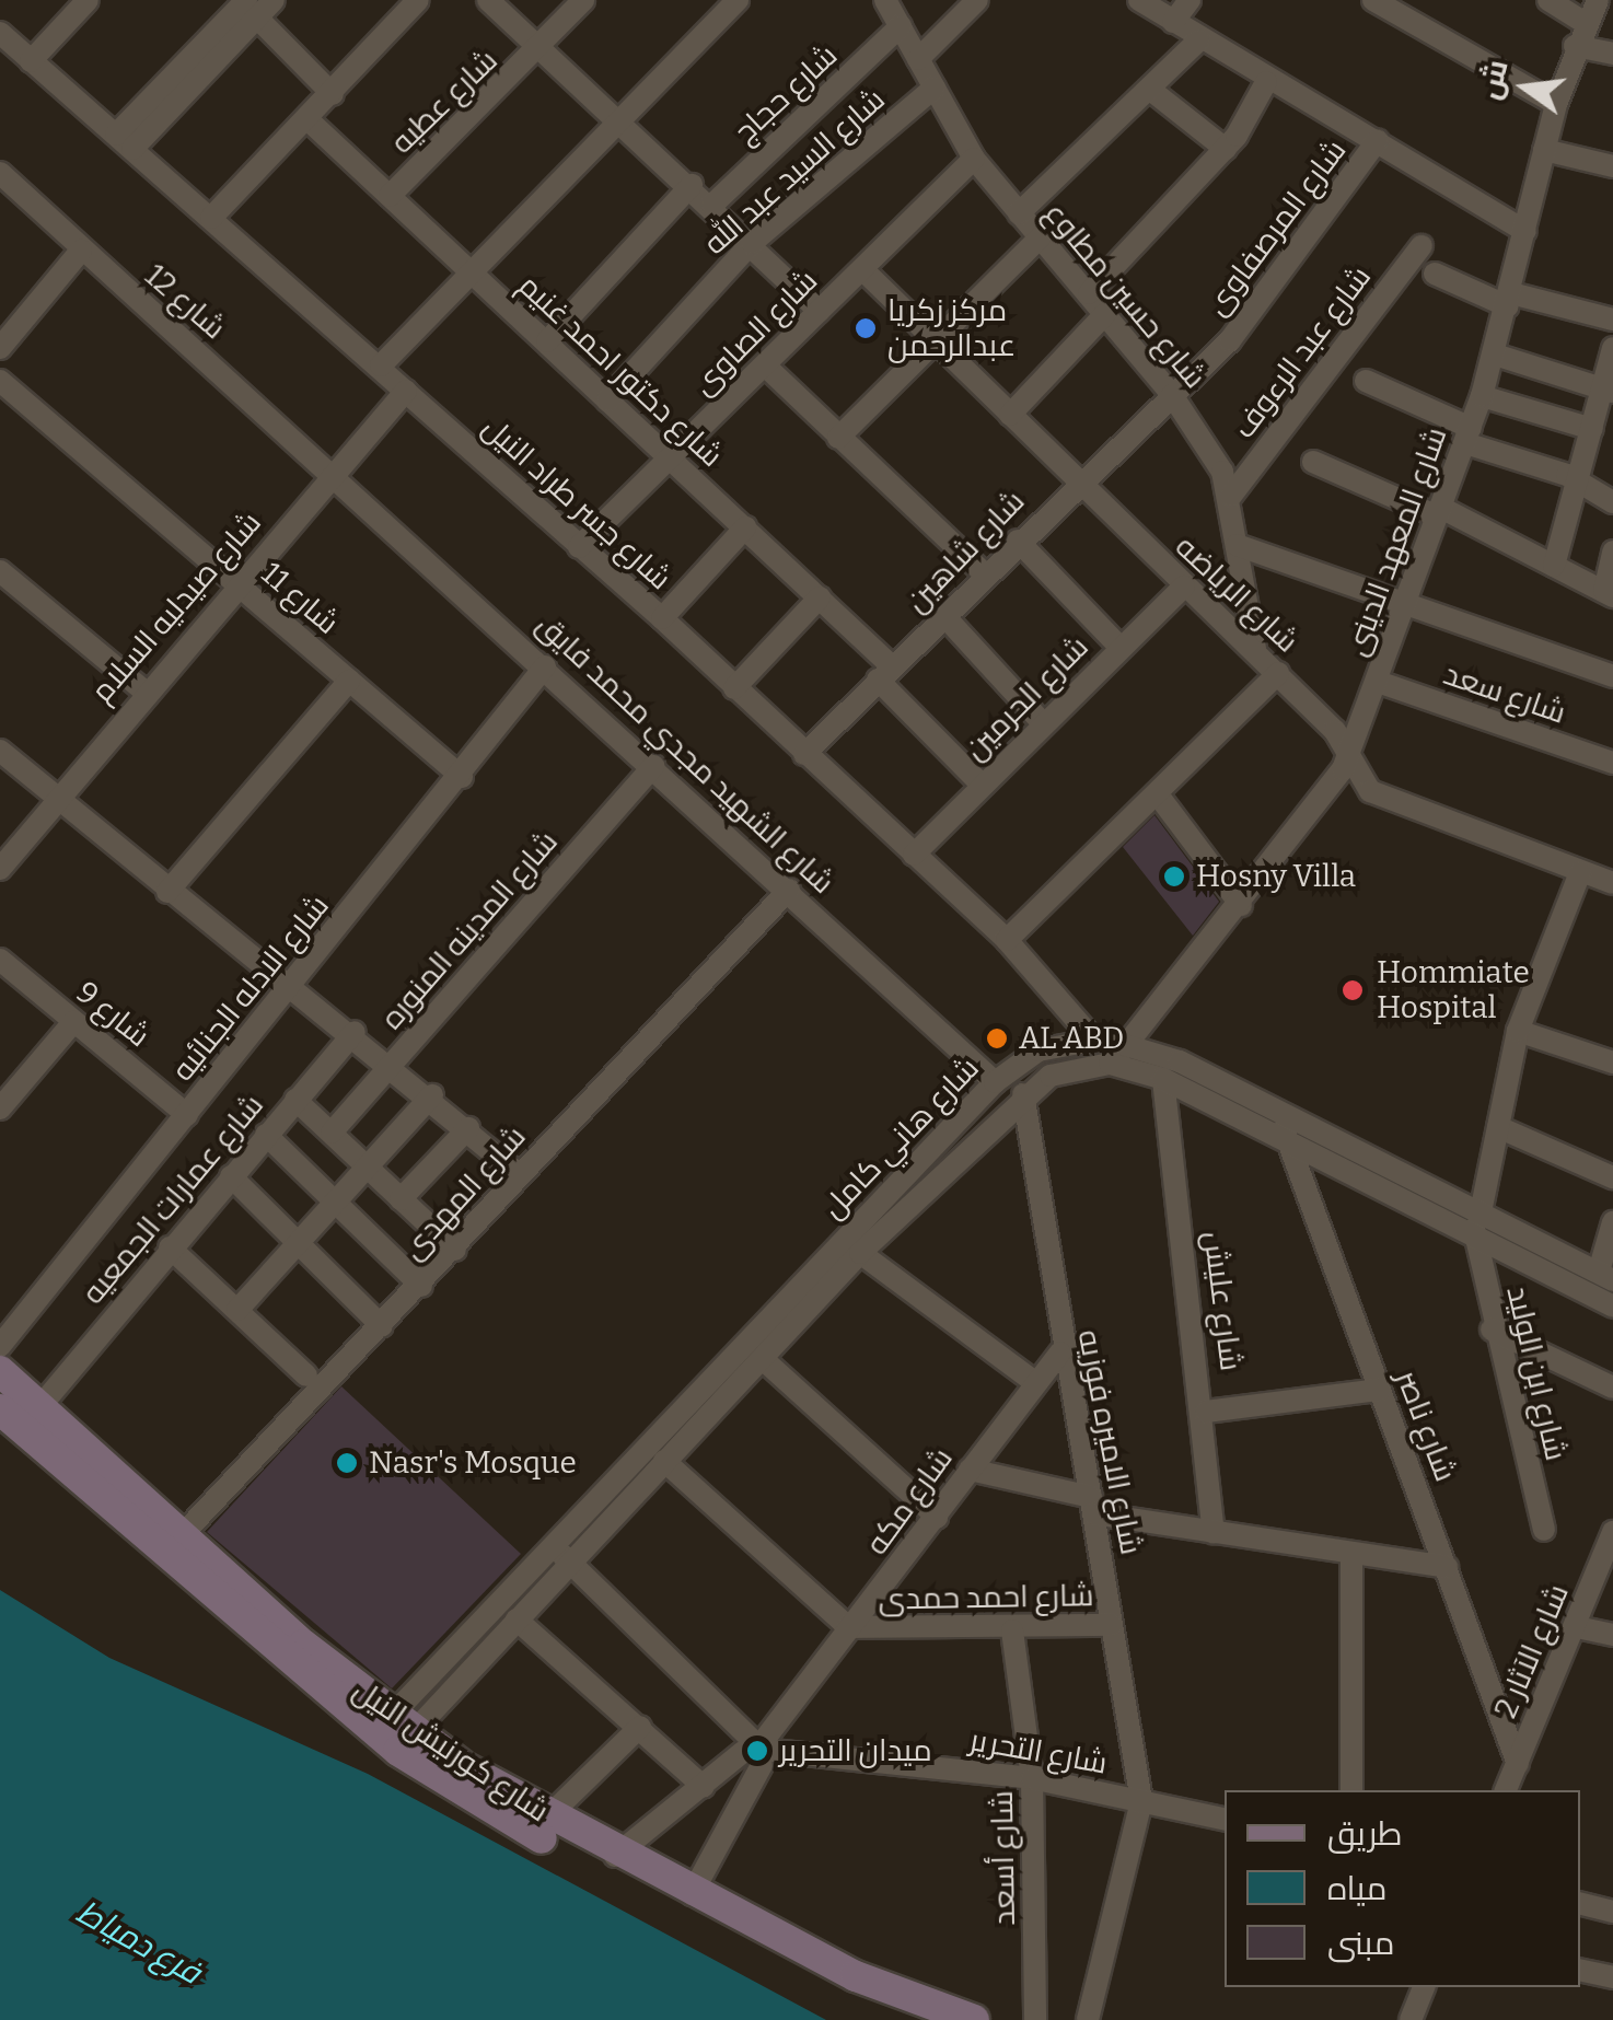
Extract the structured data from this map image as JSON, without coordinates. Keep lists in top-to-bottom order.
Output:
{
  "streets": {
    "main road": ["شارع كورنيش النيل"],
    "street": [
      "شارع حجاج",
      "شارع عطيه",
      "شارع السيد عبد الله",
      "شارع المرصفاوى",
      "شارع حسين مطاوع",
      "شارع 12",
      "شارع الصاوى",
      "شارع عبد الرءوف",
      "شارع دكتور احمد غنيم",
      "شارع جسر طراد النيل",
      "شارع المعهد الدينى",
      "شارع شاهين",
      "شارع الرياضه",
      "شارع 11",
      "شارع صيدليه السلام",
      "شارع سعد",
      "شارع الحرمين",
      "شارع الشهيد مجدي محمد فايق",
      "شارع المدينه المنوره",
      "شارع الادله الجنائيه",
      "شارع 9",
      "شارع هاني كامل",
      "شارع المهدى",
      "شارع عمارات الجمعيه",
      "شارع عليش",
      "شارع ابن الوليد",
      "شارع ناصر",
      "شارع الاميره فوزيه",
      "شارع مكه",
      "شارع احمد حمدى",
      "شارع الآثار 2",
      "شارع التحرير",
      "شارع أسعد"
    ]
  },
  "crossings": [
    ["شارع حجاج", "شارع حسين مطاوع"],
    ["شارع عطيه", "شارع دكتور احمد غنيم"],
    ["شارع السيد عبد الله", "شارع حسين مطاوع"],
    ["شارع السيد عبد الله", "شارع دكتور احمد غنيم"],
    ["شارع المرصفاوى", "شارع حسين مطاوع"],
    ["شارع المرصفاوى", "شارع شاهين"],
    ["شارع حسين مطاوع", "شارع الصاوى"],
    ["شارع حسين مطاوع", "شارع عبد الرءوف"],
    ["شارع حسين مطاوع", "شارع شاهين"],
    ["شارع حسين مطاوع", "شارع الرياضه"],
    ["شارع 12", "شارع صيدليه السلام"],
    ["شارع 12", "شارع الشهيد مجدي محمد فايق"],
    ["شارع الصاوى", "شارع دكتور احمد غنيم"],
    ["شارع الصاوى", "شارع جسر طراد النيل"],
    ["شارع الصاوى", "شارع الرياضه"],
    ["شارع دكتور احمد غنيم", "شارع شاهين"],
    ["شارع دكتور احمد غنيم", "شارع الحرمين"],
    ["شارع جسر طراد النيل", "شارع شاهين"],
    ["شارع جسر طراد النيل", "شارع صيدليه السلام"],
    ["شارع جسر طراد النيل", "شارع الحرمين"],
    ["شارع جسر طراد النيل", "شارع هاني كامل"],
    ["شارع المعهد الدينى", "شارع الرياضه"],
    ["شارع المعهد الدينى", "شارع سعد"],
    ["شارع المعهد الدينى", "شارع هاني كامل"],
    ["شارع شاهين", "شارع الرياضه"],
    ["شارع الرياضه", "شارع الحرمين"],
    ["شارع 11", "شارع صيدليه السلام"],
    ["شارع 11", "شارع الادله الجنائيه"],
    ["شارع صيدليه السلام", "شارع الشهيد مجدي محمد فايق"],
    ["شارع الشهيد مجدي محمد فايق", "شارع المدينه المنوره"],
    ["شارع الشهيد مجدي محمد فايق", "شارع الادله الجنائيه"],
    ["شارع الشهيد مجدي محمد فايق", "شارع هاني كامل"],
    ["شارع الشهيد مجدي محمد فايق", "شارع المهدى"],
    ["شارع الادله الجنائيه", "شارع 9"],
    ["شارع هاني كامل", "شارع عليش"],
    ["شارع هاني كامل", "شارع ابن الوليد"],
    ["شارع هاني كامل", "شارع ناصر"],
    ["شارع هاني كامل", "شارع الاميره فوزيه"],
    ["شارع هاني كامل", "شارع احمد حمدى"],
    ["شارع هاني كامل", "شارع كورنيش النيل"],
    ["شارع المهدى", "شارع كورنيش النيل"],
    ["شارع عمارات الجمعيه", "شارع كورنيش النيل"],
    ["شارع ناصر", "شارع الآثار 2"],
    ["شارع الاميره فوزيه", "شارع مكه"],
    ["شارع الاميره فوزيه", "شارع احمد حمدى"],
    ["شارع الاميره فوزيه", "شارع التحرير"],
    ["شارع مكه", "شارع احمد حمدى"],
    ["شارع مكه", "شارع كورنيش النيل"],
    ["شارع مكه", "شارع التحرير"],
    ["شارع احمد حمدى", "شارع أسعد"],
    ["شارع التحرير", "شارع أسعد"]
  ],
  "water": ["فرع دمياط"],
  "places": [
    "مركز زكريا عبدالرحمن",
    "Hosny Villa",
    "Hommiate Hospital",
    "AL ABD",
    "Nasr's Mosque",
    "ميدان التحرير"
  ],
  "legend": ["طريق", "مياه", "مبنى"],
  "north": "left"
}
